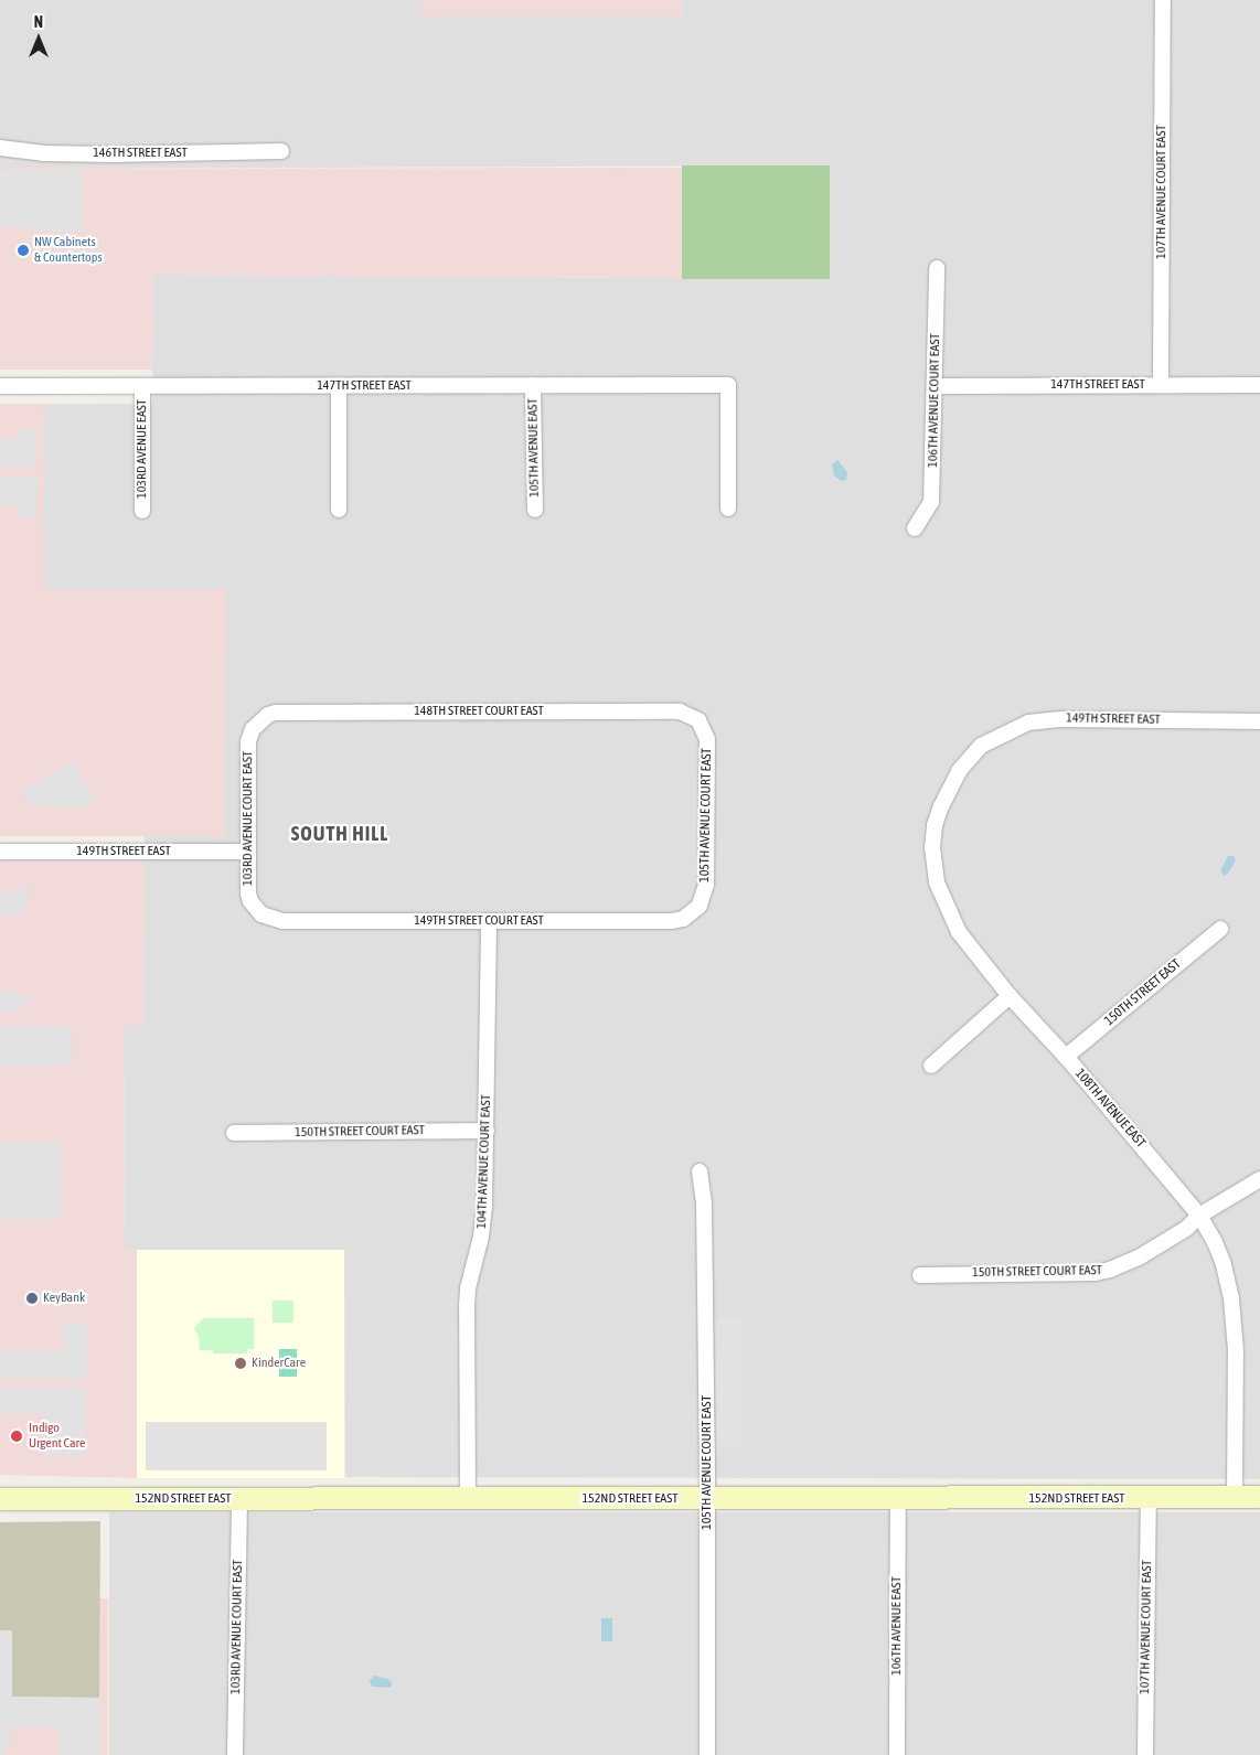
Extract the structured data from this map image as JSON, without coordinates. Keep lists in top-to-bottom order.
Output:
{
  "streets": {
    "main road": ["152ND STREET EAST"],
    "street": [
      "146TH STREET EAST",
      "107TH AVENUE COURT EAST",
      "147TH STREET EAST",
      "106TH AVENUE COURT EAST",
      "105TH AVENUE EAST",
      "103RD AVENUE EAST",
      "148TH STREET COURT EAST",
      "149TH STREET EAST",
      "105TH AVENUE COURT EAST",
      "103RD AVENUE COURT EAST",
      "149TH STREET COURT EAST",
      "150TH STREET EAST",
      "108TH AVENUE EAST",
      "150TH STREET COURT EAST",
      "104TH AVENUE COURT EAST",
      "106TH AVENUE EAST"
    ]
  },
  "crossings": [
    ["107TH AVENUE COURT EAST", "147TH STREET EAST"],
    ["107TH AVENUE COURT EAST", "152ND STREET EAST"],
    ["147TH STREET EAST", "106TH AVENUE COURT EAST"],
    ["147TH STREET EAST", "105TH AVENUE EAST"],
    ["147TH STREET EAST", "103RD AVENUE EAST"],
    ["148TH STREET COURT EAST", "105TH AVENUE COURT EAST"],
    ["148TH STREET COURT EAST", "103RD AVENUE COURT EAST"],
    ["149TH STREET EAST", "103RD AVENUE COURT EAST"],
    ["149TH STREET EAST", "108TH AVENUE EAST"],
    ["105TH AVENUE COURT EAST", "149TH STREET COURT EAST"],
    ["105TH AVENUE COURT EAST", "152ND STREET EAST"],
    ["103RD AVENUE COURT EAST", "149TH STREET COURT EAST"],
    ["103RD AVENUE COURT EAST", "152ND STREET EAST"],
    ["149TH STREET COURT EAST", "104TH AVENUE COURT EAST"],
    ["150TH STREET EAST", "108TH AVENUE EAST"],
    ["108TH AVENUE EAST", "150TH STREET COURT EAST"],
    ["108TH AVENUE EAST", "152ND STREET EAST"],
    ["150TH STREET COURT EAST", "104TH AVENUE COURT EAST"],
    ["104TH AVENUE COURT EAST", "152ND STREET EAST"],
    ["152ND STREET EAST", "106TH AVENUE EAST"]
  ],
  "districts": ["SOUTH HILL"],
  "places": [
    "NW Cabinets & Countertops",
    "KeyBank",
    "KinderCare",
    "Indigo Urgent Care"
  ],
  "north": "top"
}
